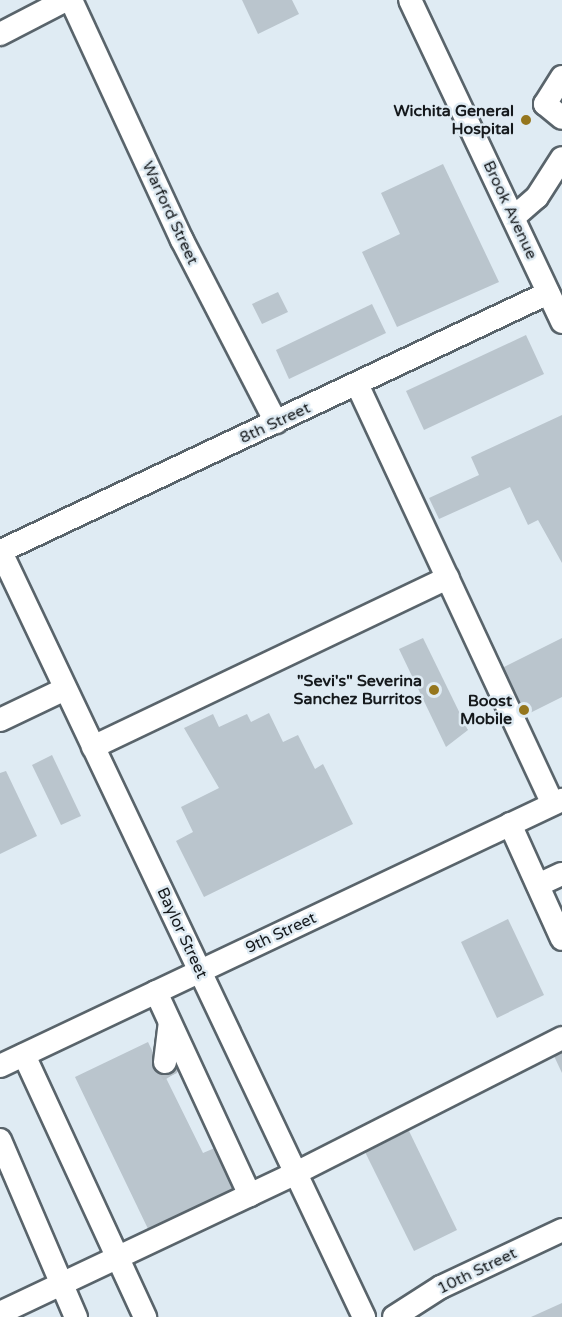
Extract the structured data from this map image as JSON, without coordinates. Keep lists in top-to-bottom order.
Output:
{
  "streets": {
    "street": [
      "Brook Avenue",
      "Warford Street",
      "8th Street",
      "Baylor Street",
      "9th Street",
      "10th Street"
    ]
  },
  "crossings": [
    ["Brook Avenue", "8th Street"],
    ["Warford Street", "8th Street"],
    ["8th Street", "Baylor Street"],
    ["Baylor Street", "9th Street"]
  ],
  "places": ["Wichita General Hospital", "\"Sevi's\" Severina Sanchez Burritos", "Boost Mobile"]
}
